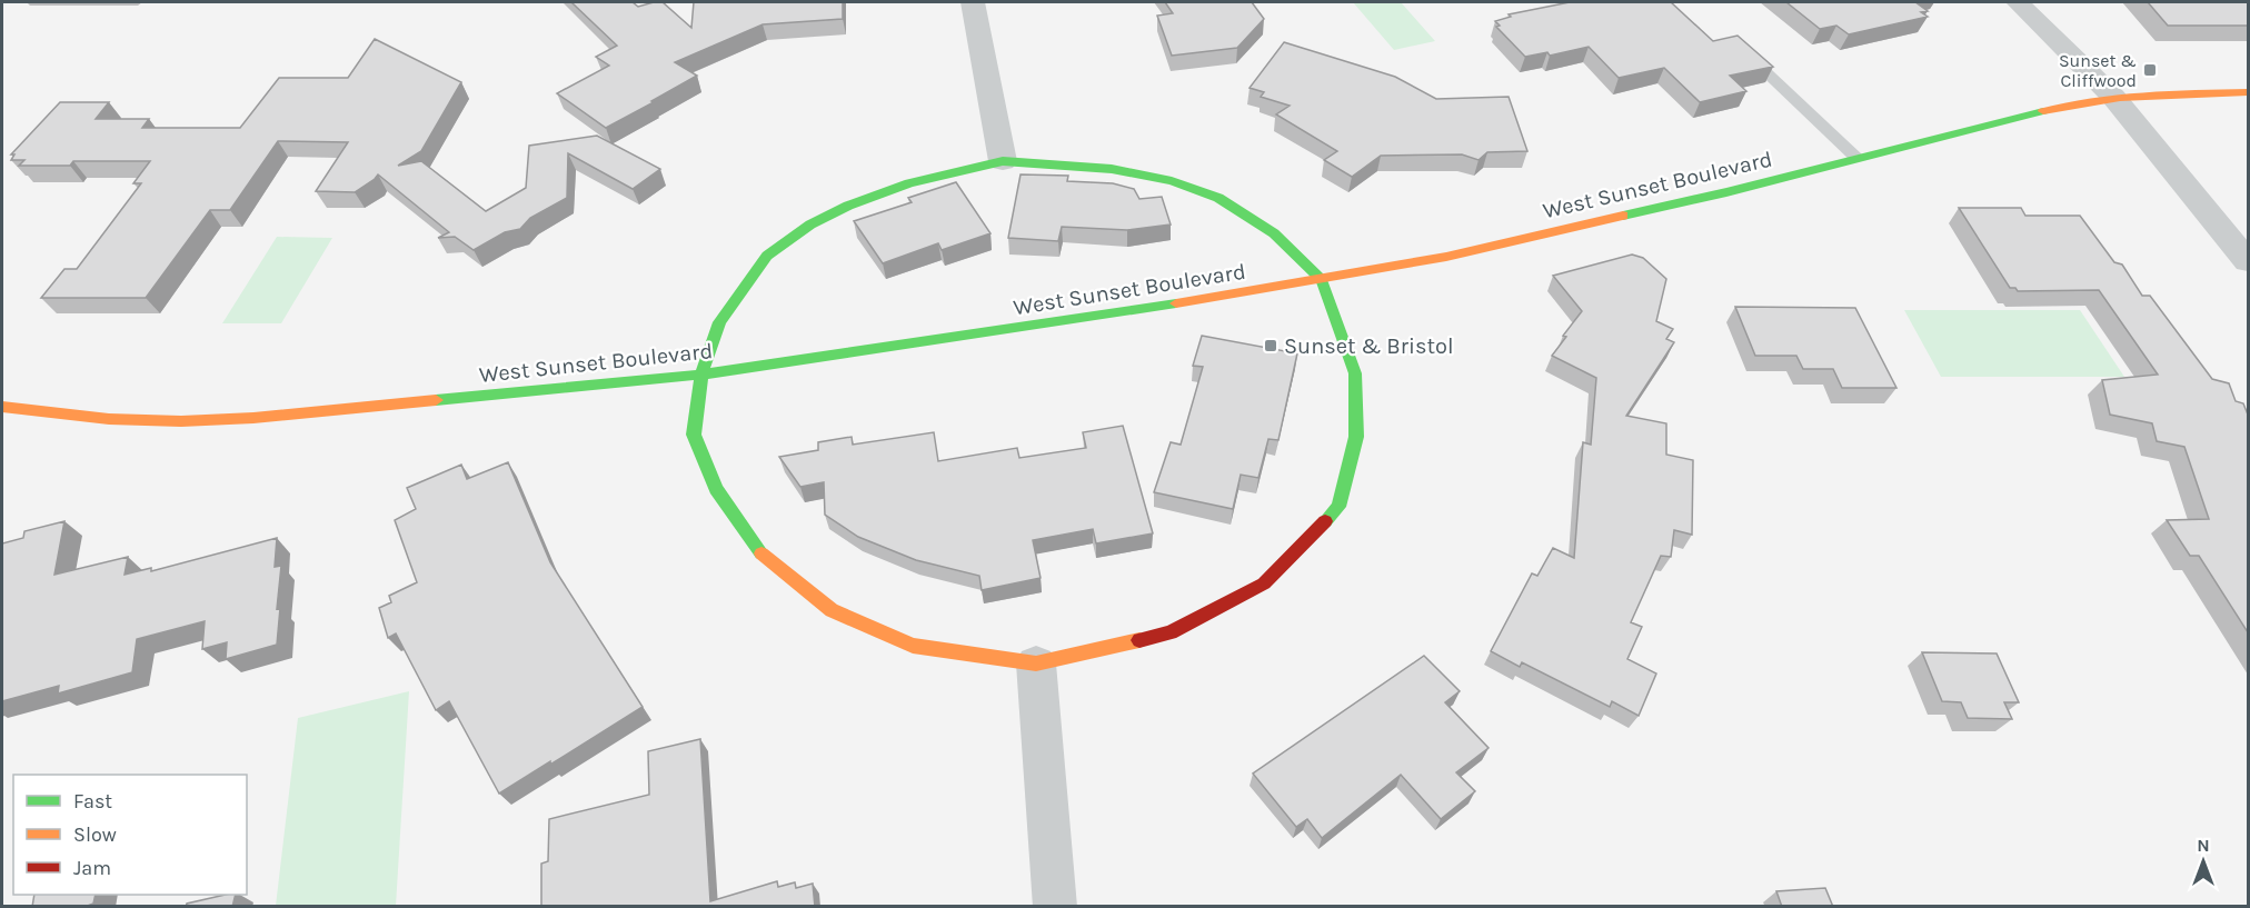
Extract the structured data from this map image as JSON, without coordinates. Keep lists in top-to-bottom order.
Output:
{
  "streets": {
    "main road": ["West Sunset Boulevard"]
  },
  "places": {
    "transit": ["Sunset & Cliffwood", "Sunset & Bristol"]
  },
  "legend": ["Fast", "Slow", "Jam"],
  "north": "top"
}
